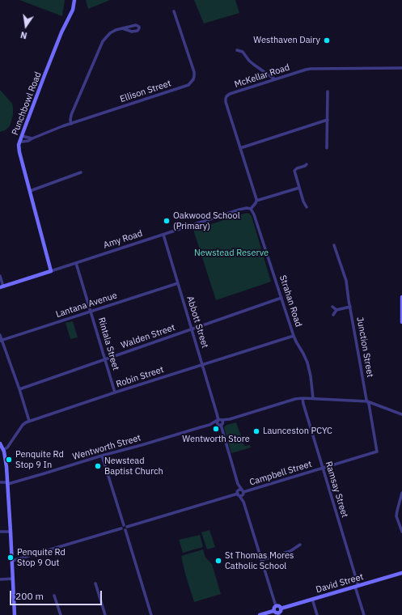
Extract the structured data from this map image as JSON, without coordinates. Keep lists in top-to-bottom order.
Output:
{
  "streets": {
    "street": [
      "McKellar Road",
      "Ellison Street",
      "Punchbowl Road",
      "Amy Road",
      "Strahan Road",
      "Lantana Avenue",
      "Abbott Street",
      "Walden Street",
      "Rintala Street",
      "Junction Street",
      "Robin Street",
      "Wentworth Street",
      "Campbell Street",
      "Ramsay Street",
      "David Street"
    ]
  },
  "crossings": [
    ["Ellison Street", "Punchbowl Road"],
    ["Punchbowl Road", "Amy Road"],
    ["Amy Road", "Strahan Road"],
    ["Amy Road", "Abbott Street"],
    ["Amy Road", "Rintala Street"],
    ["Strahan Road", "Walden Street"],
    ["Strahan Road", "Robin Street"],
    ["Strahan Road", "Wentworth Street"],
    ["Lantana Avenue", "Abbott Street"],
    ["Lantana Avenue", "Rintala Street"],
    ["Abbott Street", "Walden Street"],
    ["Abbott Street", "Robin Street"],
    ["Abbott Street", "Wentworth Street"],
    ["Abbott Street", "Campbell Street"],
    ["Walden Street", "Rintala Street"],
    ["Rintala Street", "Robin Street"],
    ["Junction Street", "Wentworth Street"],
    ["Junction Street", "Campbell Street"],
    ["Wentworth Street", "Ramsay Street"],
    ["Campbell Street", "Ramsay Street"],
    ["Ramsay Street", "David Street"]
  ],
  "parks": ["Newstead Reserve"],
  "places": [
    "Westhaven Dairy",
    "Oakwood School (Primary)",
    "Wentworth Store",
    "Launceston PCYC",
    "Penquite Rd Stop 9 In",
    "Newstead Baptist Church",
    "Penquite Rd Stop 9 Out",
    "St Thomas Mores Catholic School"
  ],
  "scale_bar": "200 m",
  "north": "bottom"
}
